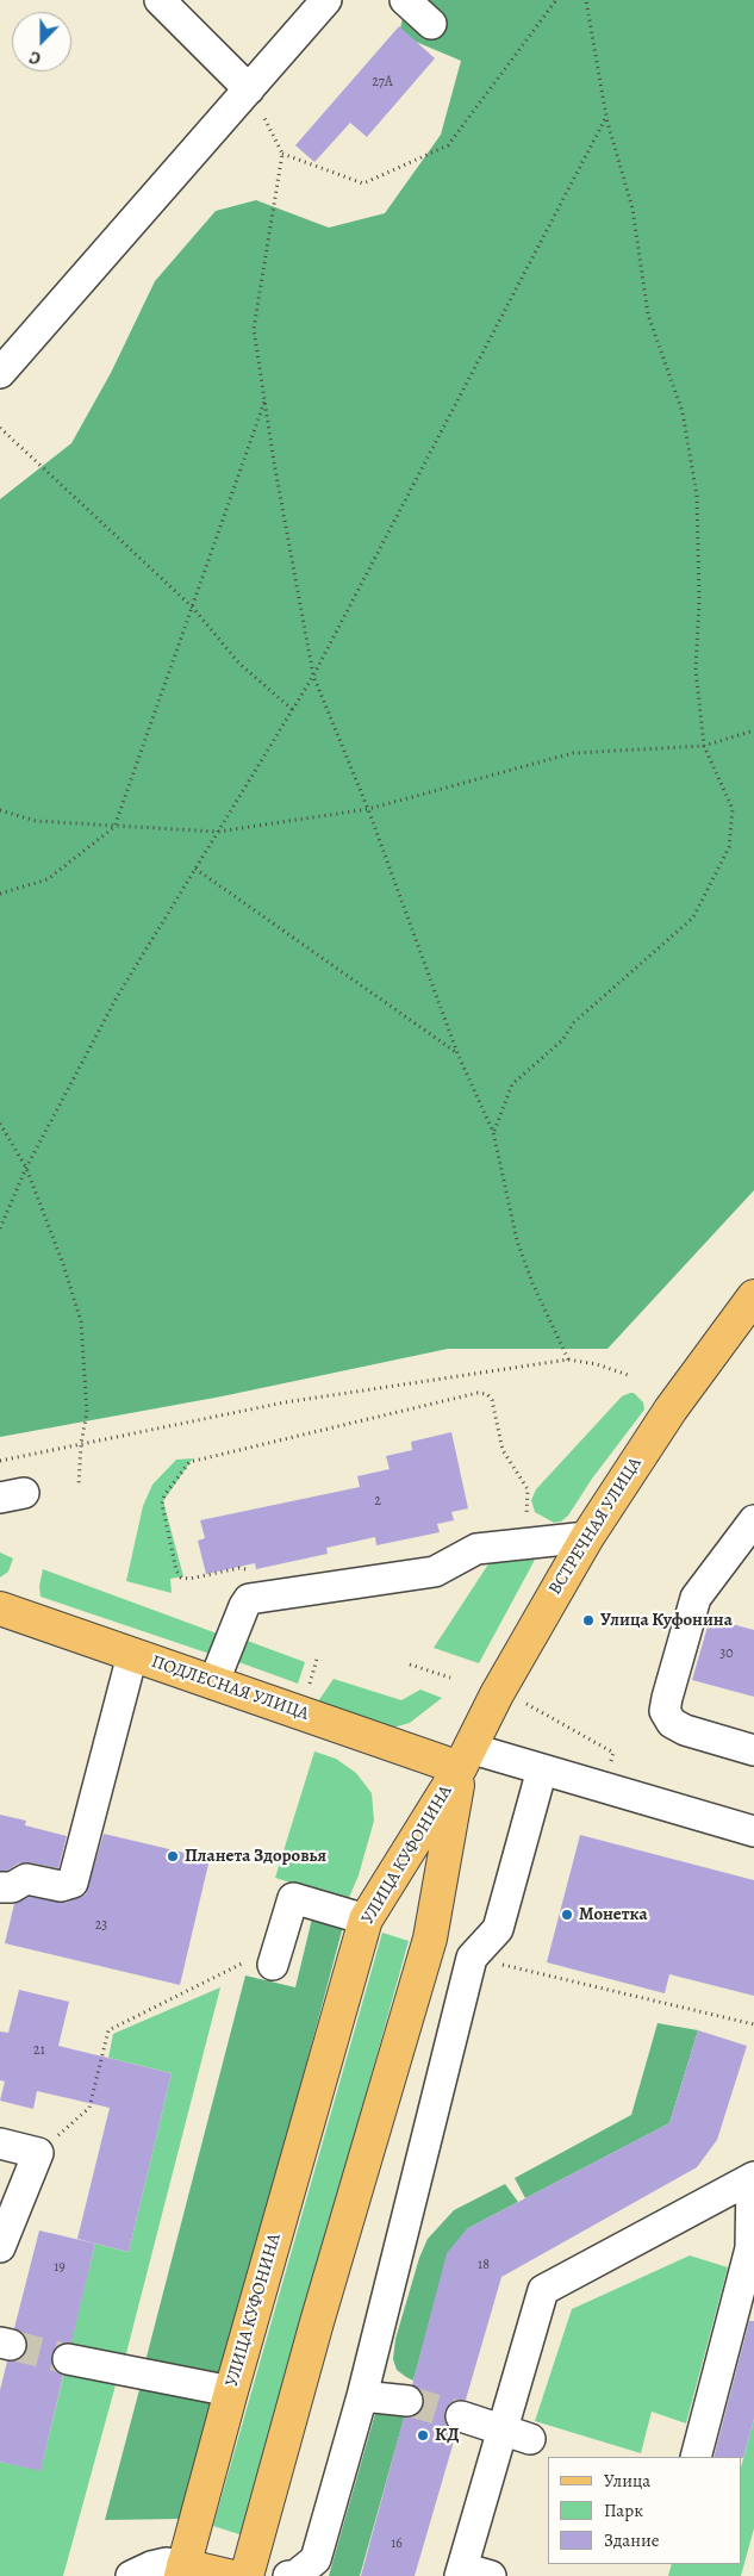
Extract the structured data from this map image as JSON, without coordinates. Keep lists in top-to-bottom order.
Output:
{
  "streets": {
    "main road": ["ВСТРЕЧНАЯ УЛИЦА", "ПОДЛЕСНАЯ УЛИЦА", "УЛИЦА КУФОНИНА"]
  },
  "crossings": [
    ["ВСТРЕЧНАЯ УЛИЦА", "ПОДЛЕСНАЯ УЛИЦА"],
    ["ВСТРЕЧНАЯ УЛИЦА", "УЛИЦА КУФОНИНА"],
    ["ПОДЛЕСНАЯ УЛИЦА", "УЛИЦА КУФОНИНА"]
  ],
  "places": [
    "Улица Куфонина",
    "Планета Здоровья",
    "Монетка",
    "КД"
  ],
  "house_numbers": [
    "27А",
    "2",
    "30",
    "23",
    "21",
    "18",
    "19",
    "16"
  ],
  "legend": ["Улица", "Парк", "Здание"],
  "north": "bottom"
}
